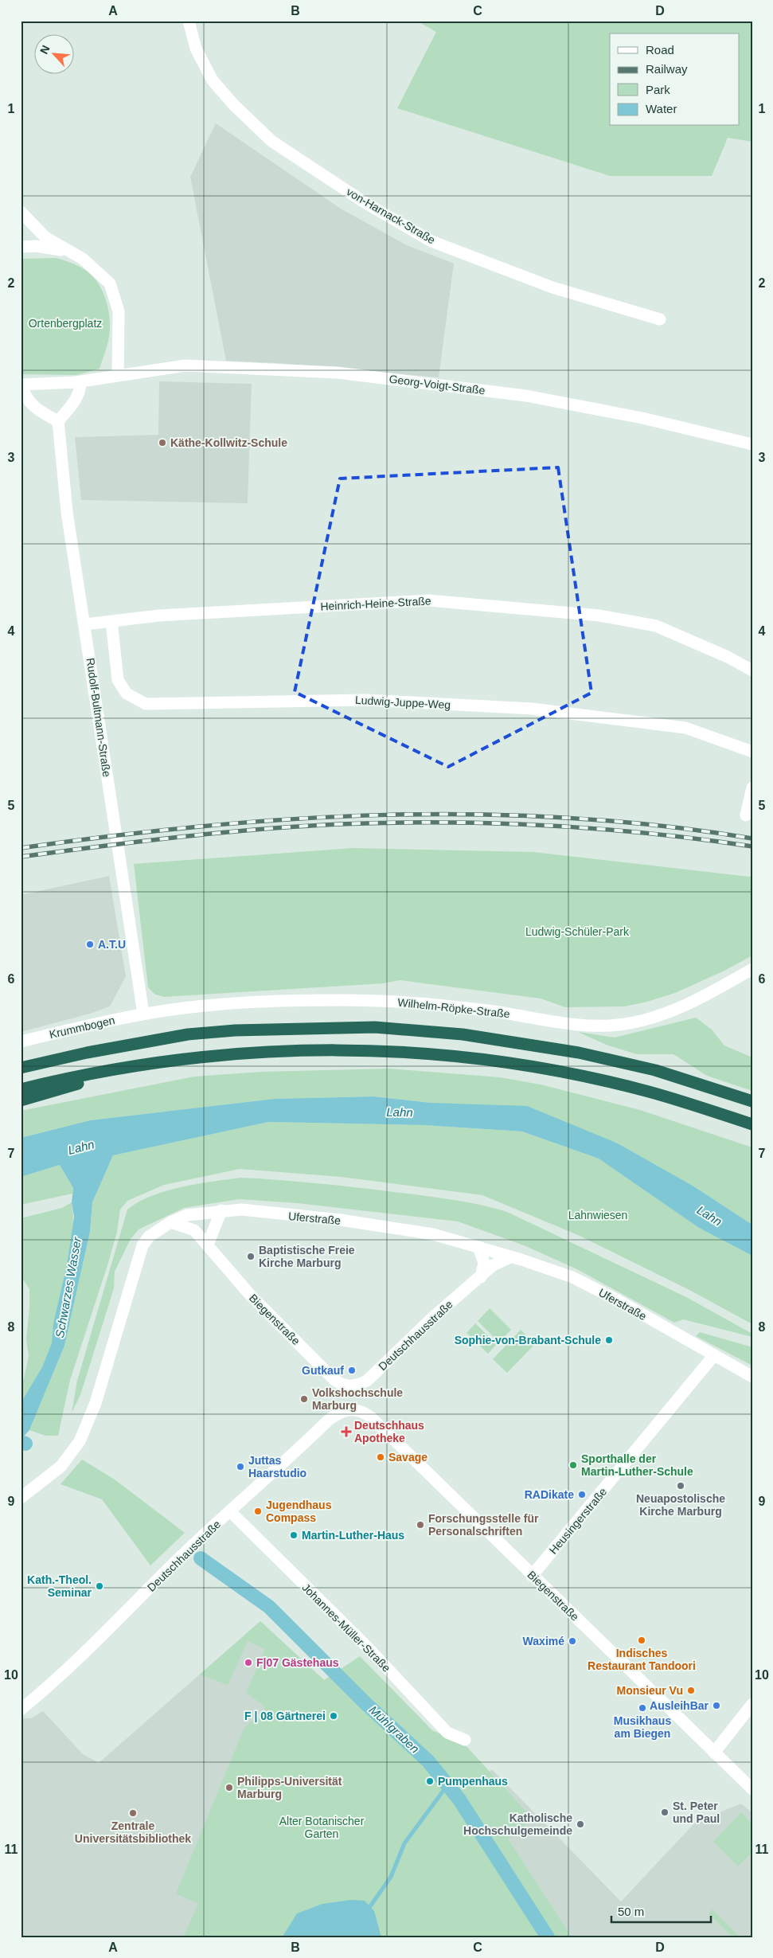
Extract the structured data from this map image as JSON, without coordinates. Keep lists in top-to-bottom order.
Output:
{
  "streets": {
    "street": [
      "von-Harnack-Straße",
      "Georg-Voigt-Straße",
      "Heinrich-Heine-Straße",
      "Ludwig-Juppe-Weg",
      "Rudolf-Bultmann-Straße",
      "Wilhelm-Röpke-Straße",
      "Krummbogen",
      "Uferstraße",
      "Biegenstraße",
      "Deutschhausstraße",
      "Heusingerstraße",
      "Johannes-Müller-Straße"
    ]
  },
  "crossings": [
    ["Heinrich-Heine-Straße", "Ludwig-Juppe-Weg"],
    ["Heinrich-Heine-Straße", "Rudolf-Bultmann-Straße"],
    ["Rudolf-Bultmann-Straße", "Wilhelm-Röpke-Straße"],
    ["Rudolf-Bultmann-Straße", "Krummbogen"],
    ["Wilhelm-Röpke-Straße", "Krummbogen"],
    ["Uferstraße", "Biegenstraße"],
    ["Uferstraße", "Deutschhausstraße"],
    ["Uferstraße", "Heusingerstraße"],
    ["Biegenstraße", "Deutschhausstraße"],
    ["Biegenstraße", "Heusingerstraße"],
    ["Deutschhausstraße", "Johannes-Müller-Straße"]
  ],
  "water": ["Lahn", "Schwarzes Wasser", "Mühlgraben"],
  "parks": [
    "Ortenbergplatz",
    "Ludwig-Schüler-Park",
    "Lahnwiesen",
    "Alter Botanischer Garten"
  ],
  "places": {
    "other": [
      "Käthe-Kollwitz-Schule",
      "A.T.U",
      "Baptistische Freie Kirche Marburg",
      "Sophie-von-Brabant-Schule",
      "Gutkauf",
      "Volkshochschule Marburg",
      "Savage",
      "Sporthalle der Martin-Luther-Schule",
      "Juttas Haarstudio",
      "Neuapostolische Kirche Marburg",
      "RADikate",
      "Jugendhaus Compass",
      "Forschungsstelle für Personalschriften",
      "Martin-Luther-Haus",
      "Kath.-Theol. Seminar",
      "Indisches Restaurant Tandoori",
      "Waximé",
      "F|07 Gästehaus",
      "Monsieur Vu",
      "AusleihBar",
      "Musikhaus am Biegen",
      "F | 08 Gärtnerei",
      "Pumpenhaus",
      "Philipps-Universität Marburg",
      "St. Peter und Paul",
      "Zentrale Universitätsbibliothek",
      "Katholische Hochschulgemeinde"
    ],
    "health": ["Deutschhaus Apotheke"]
  },
  "legend": [
    "Road",
    "Railway",
    "Park",
    "Water"
  ],
  "scale_bar": "50 m",
  "north": "top left",
  "grid": {
    "columns": [
      "A",
      "B",
      "C",
      "D"
    ],
    "rows": [
      "1",
      "2",
      "3",
      "4",
      "5",
      "6",
      "7",
      "8",
      "9",
      "10",
      "11"
    ]
  }
}
